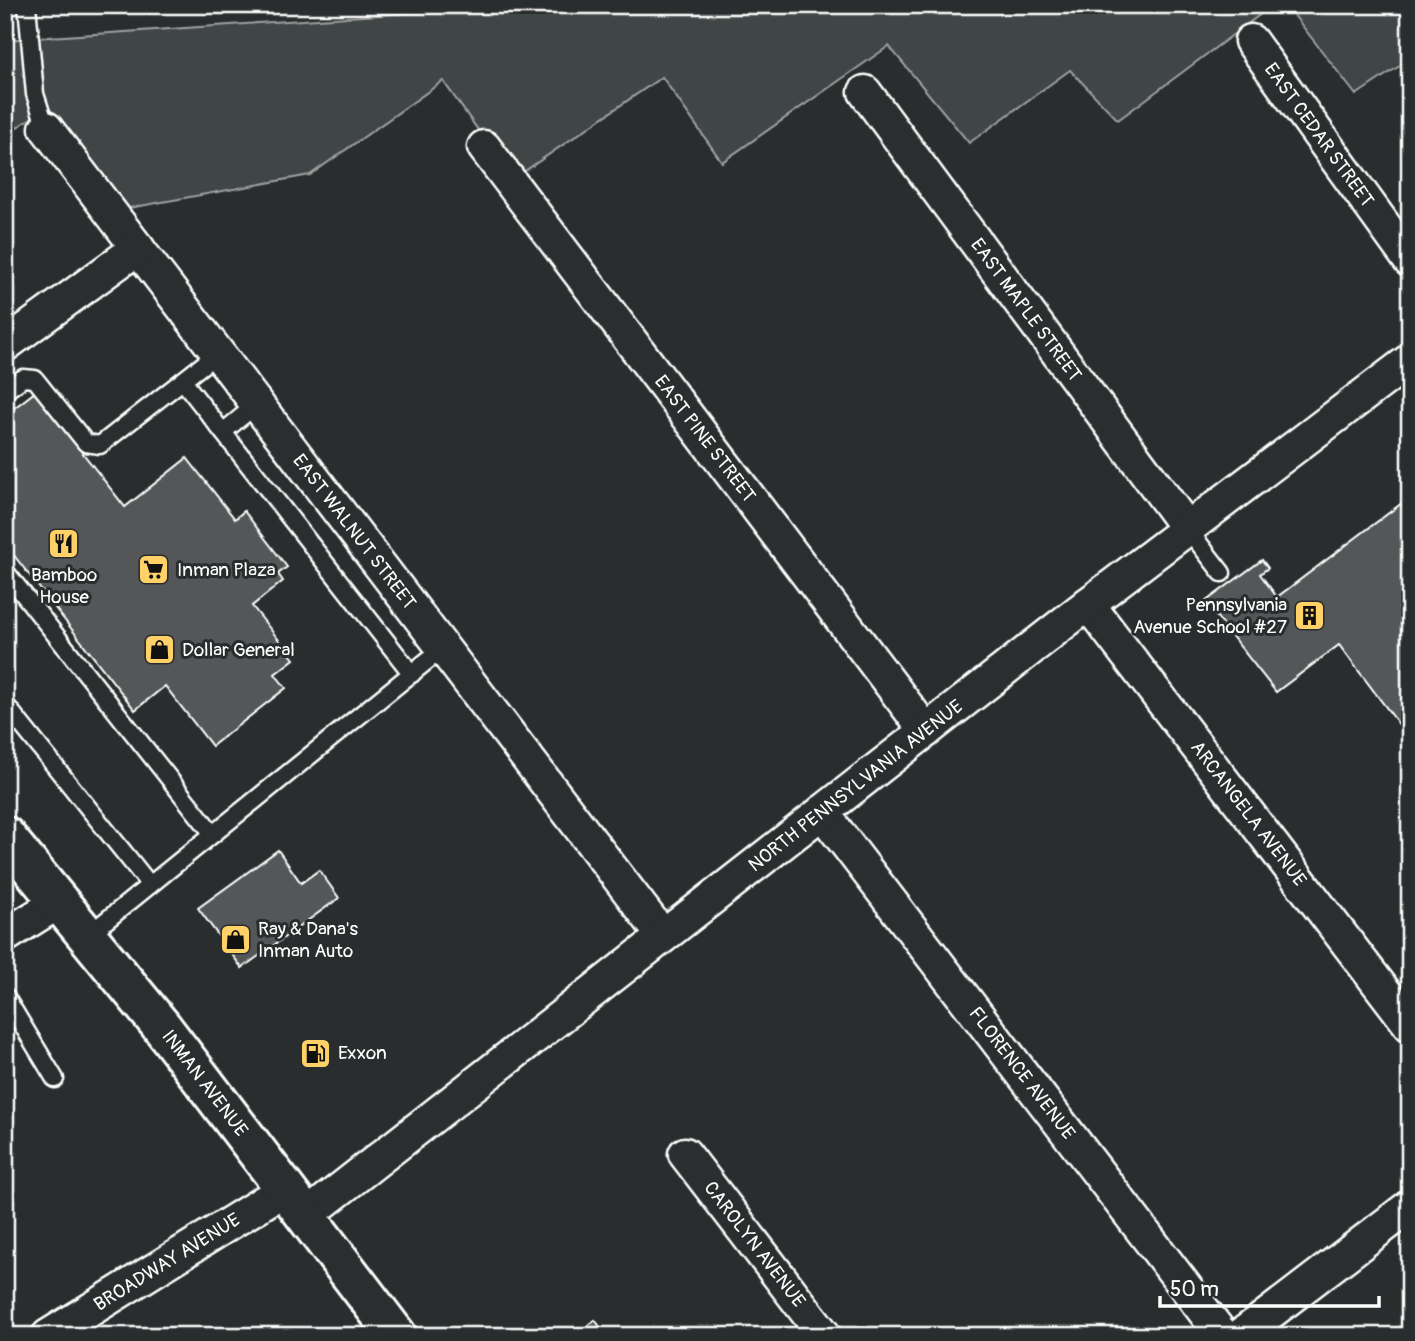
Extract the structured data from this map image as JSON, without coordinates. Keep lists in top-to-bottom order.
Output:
{
  "streets": {
    "main road": ["INMAN AVENUE"],
    "street": [
      "EAST CEDAR STREET",
      "EAST MAPLE STREET",
      "EAST PINE STREET",
      "EAST WALNUT STREET",
      "NORTH PENNSYLVANIA AVENUE",
      "ARCANGELA AVENUE",
      "FLORENCE AVENUE",
      "CAROLYN AVENUE",
      "BROADWAY AVENUE"
    ]
  },
  "crossings": [
    ["EAST MAPLE STREET", "NORTH PENNSYLVANIA AVENUE"],
    ["EAST PINE STREET", "NORTH PENNSYLVANIA AVENUE"],
    ["EAST WALNUT STREET", "NORTH PENNSYLVANIA AVENUE"],
    ["NORTH PENNSYLVANIA AVENUE", "ARCANGELA AVENUE"],
    ["NORTH PENNSYLVANIA AVENUE", "FLORENCE AVENUE"],
    ["NORTH PENNSYLVANIA AVENUE", "INMAN AVENUE"],
    ["NORTH PENNSYLVANIA AVENUE", "BROADWAY AVENUE"],
    ["INMAN AVENUE", "BROADWAY AVENUE"]
  ],
  "places": {
    "restaurant": ["Bamboo House"],
    "supermarket": ["Inman Plaza"],
    "building": ["Pennsylvania Avenue School #27"],
    "shop": ["Dollar General", "Ray & Dana's Inman Auto"],
    "fuel station": ["Exxon"]
  },
  "scale_bar": "50 m"
}
